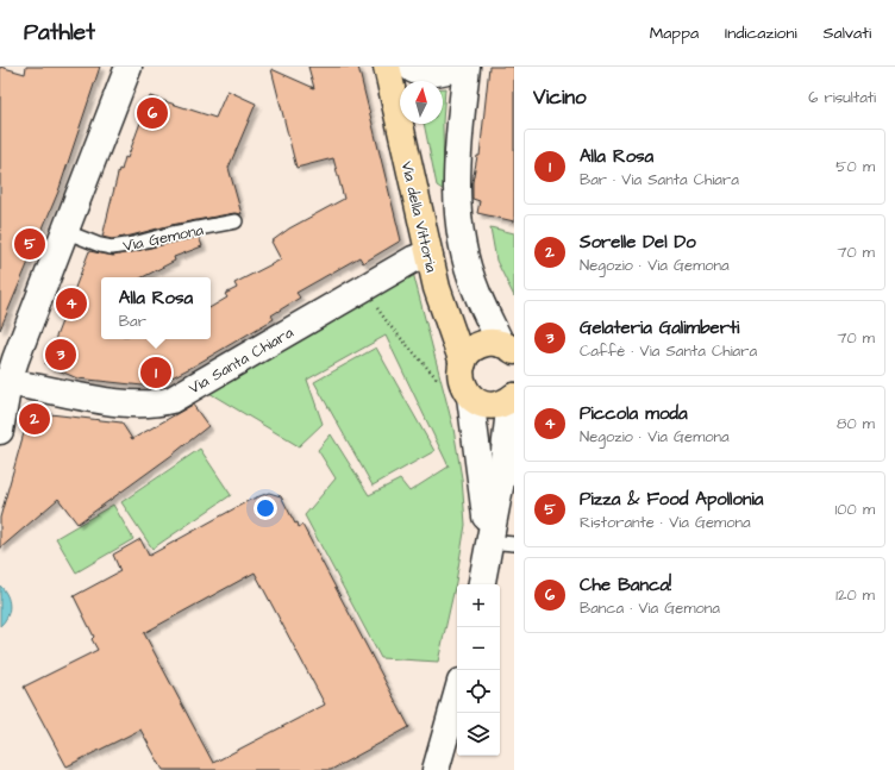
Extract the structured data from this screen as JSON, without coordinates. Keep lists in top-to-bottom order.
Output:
{
  "streets": {
    "main road": ["Via della Vittoria"],
    "street": ["Via Santa Chiara"],
    "lane": ["Via Gemona"]
  },
  "crossings": [
    ["Via della Vittoria", "Via Santa Chiara"]
  ],
  "north": "top",
  "page": {
    "header": "Pathlet",
    "nav": ["Mappa", "Indicazioni", "Salvati"],
    "heading": ["Vicino", "6 risultati"],
    "pins": [
      "6",
      "5",
      "4",
      "3",
      "1",
      "2"
    ],
    "list": [
      {
        "mark": "1",
        "name": "Alla Rosa",
        "note": "Bar · Via Santa Chiara",
        "value": "50 m"
      },
      {
        "mark": "2",
        "name": "Sorelle Del Do",
        "note": "Negozio · Via Gemona",
        "value": "70 m"
      },
      {
        "mark": "3",
        "name": "Gelateria Galimberti",
        "note": "Caffè · Via Santa Chiara",
        "value": "70 m"
      },
      {
        "mark": "4",
        "name": "Piccola moda",
        "note": "Negozio · Via Gemona",
        "value": "80 m"
      },
      {
        "mark": "5",
        "name": "Pizza & Food Apollonia",
        "note": "Ristorante · Via Gemona",
        "value": "100 m"
      },
      {
        "mark": "6",
        "name": "Che Banca!",
        "note": "Banca · Via Gemona",
        "value": "120 m"
      }
    ],
    "popup": ["Alla Rosa", "Bar"],
    "map_buttons": ["+", "−"]
  }
}
